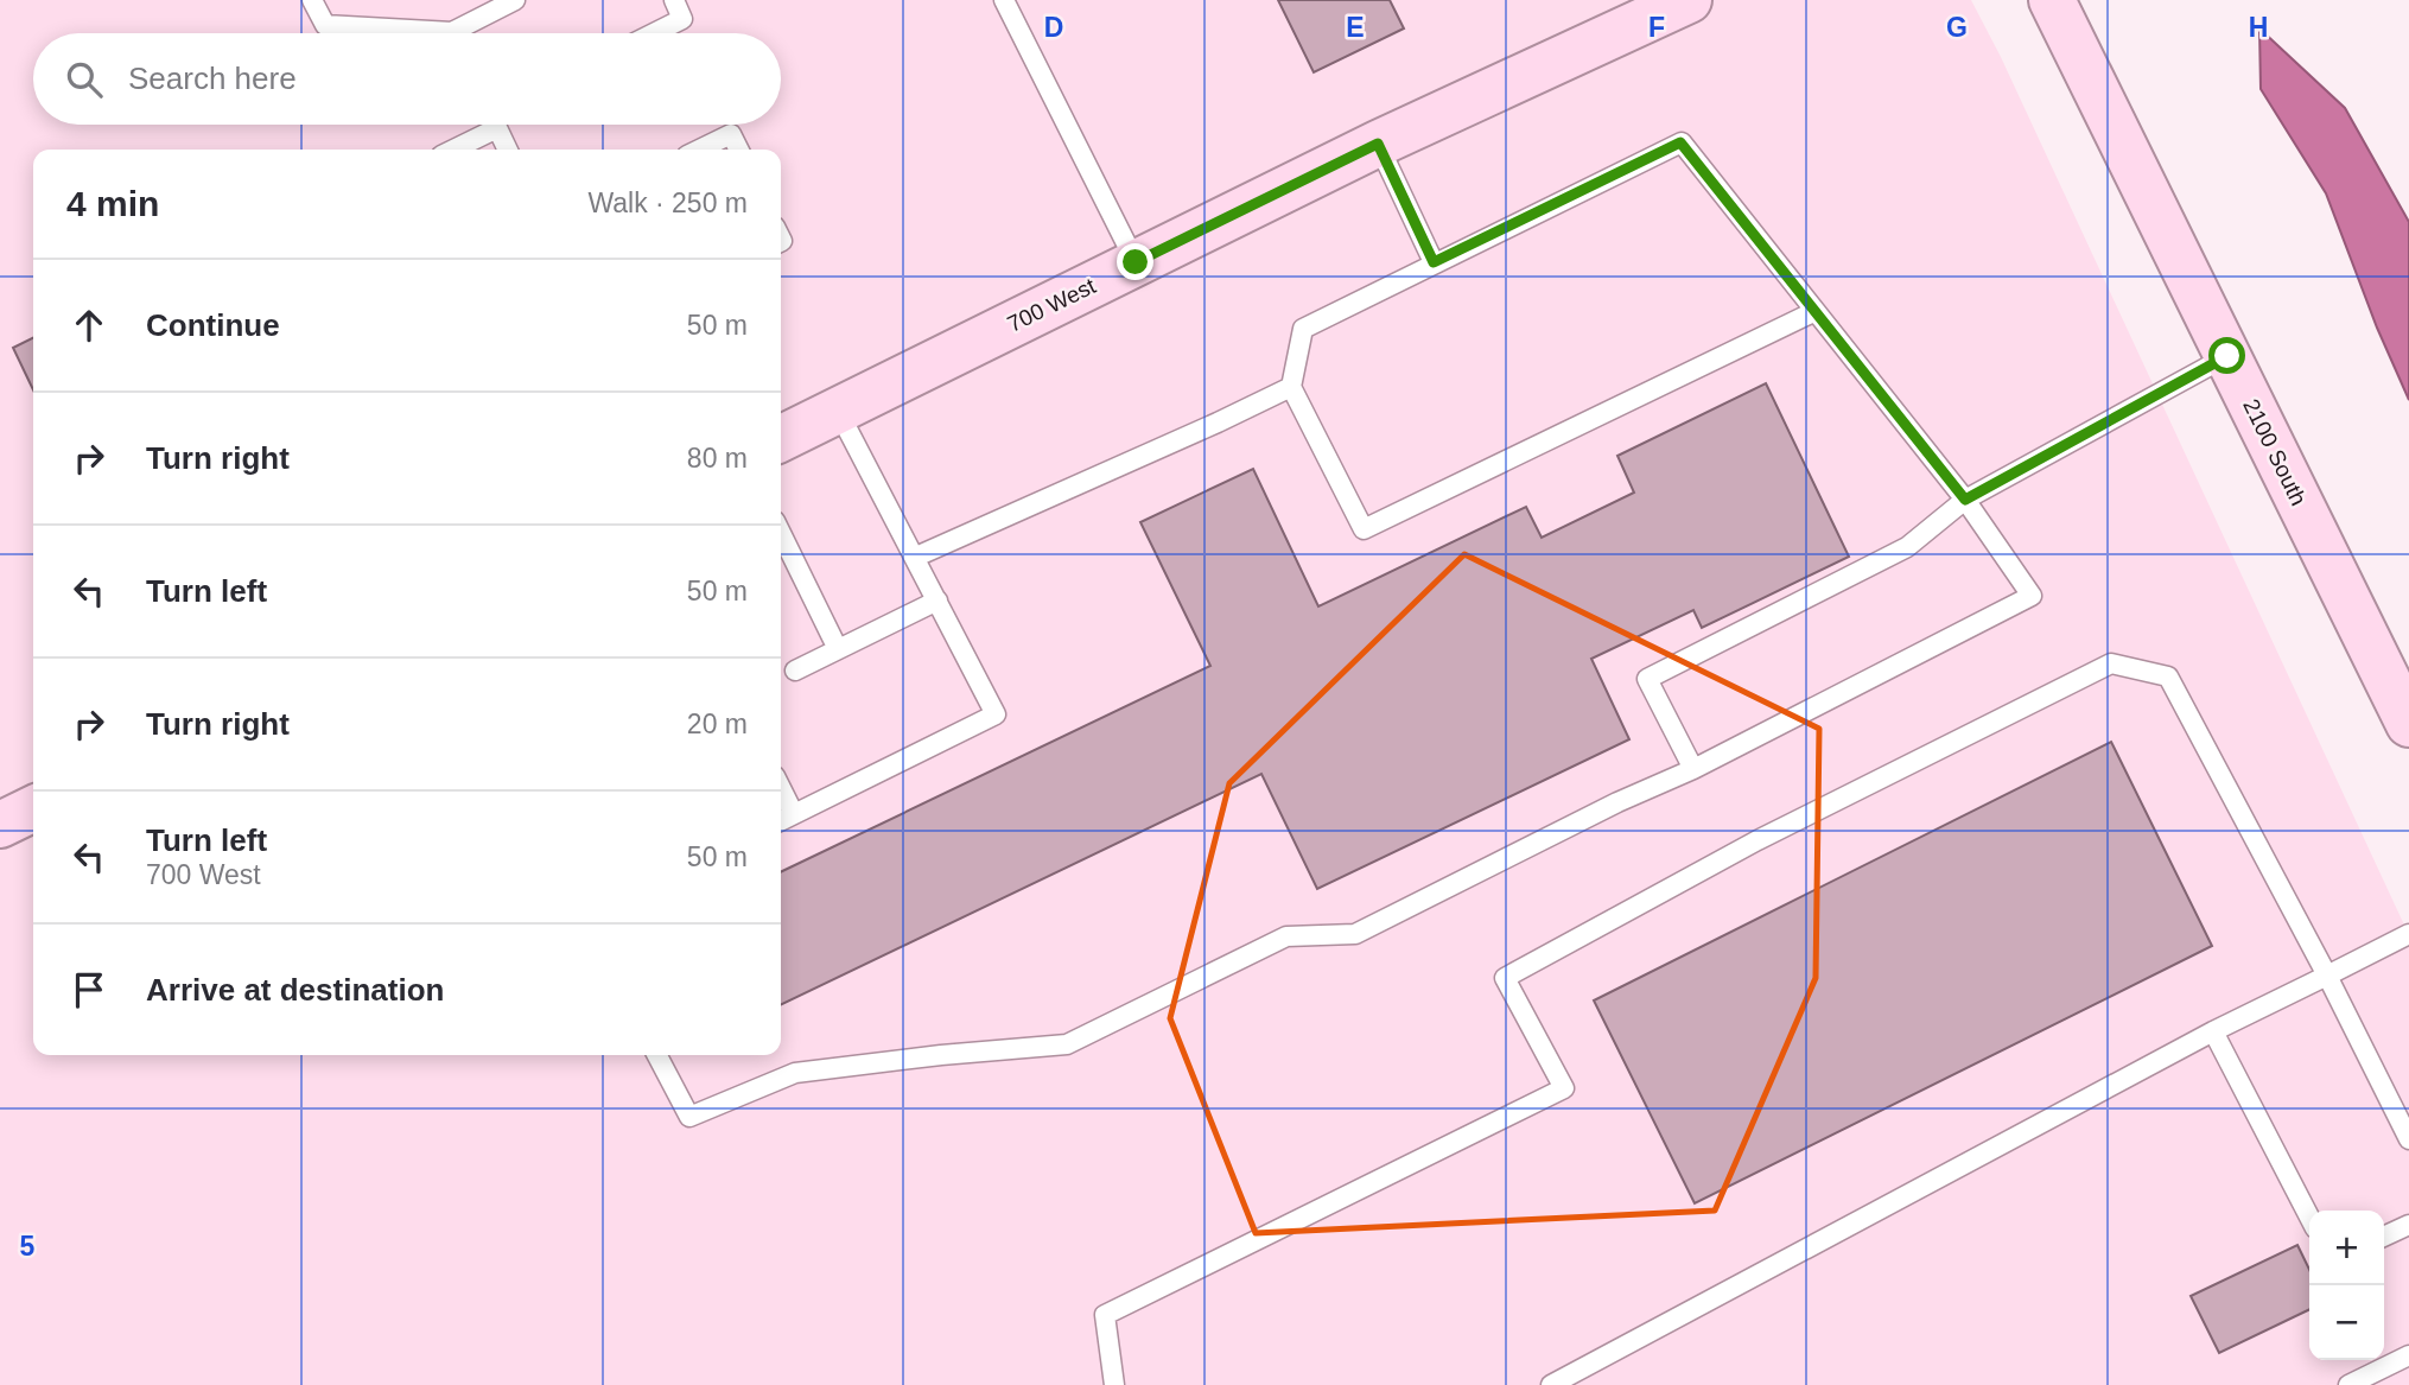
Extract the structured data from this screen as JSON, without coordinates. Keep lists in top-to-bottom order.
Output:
{
  "streets": {
    "street": ["700 West", "2100 South"]
  },
  "page": {
    "search": "Search here",
    "heading": ["4 min", "Walk · 250 m"],
    "list": [
      ["Continue", "50 m"],
      ["Turn right", "80 m"],
      ["Turn left", "50 m"],
      ["Turn right", "20 m"],
      ["Turn left", "700 West", "50 m"],
      "Arrive at destination"
    ],
    "map_buttons": ["+", "−"]
  },
  "grid": {
    "columns": [
      "D",
      "E",
      "F",
      "G",
      "H"
    ],
    "rows": ["5"]
  }
}
